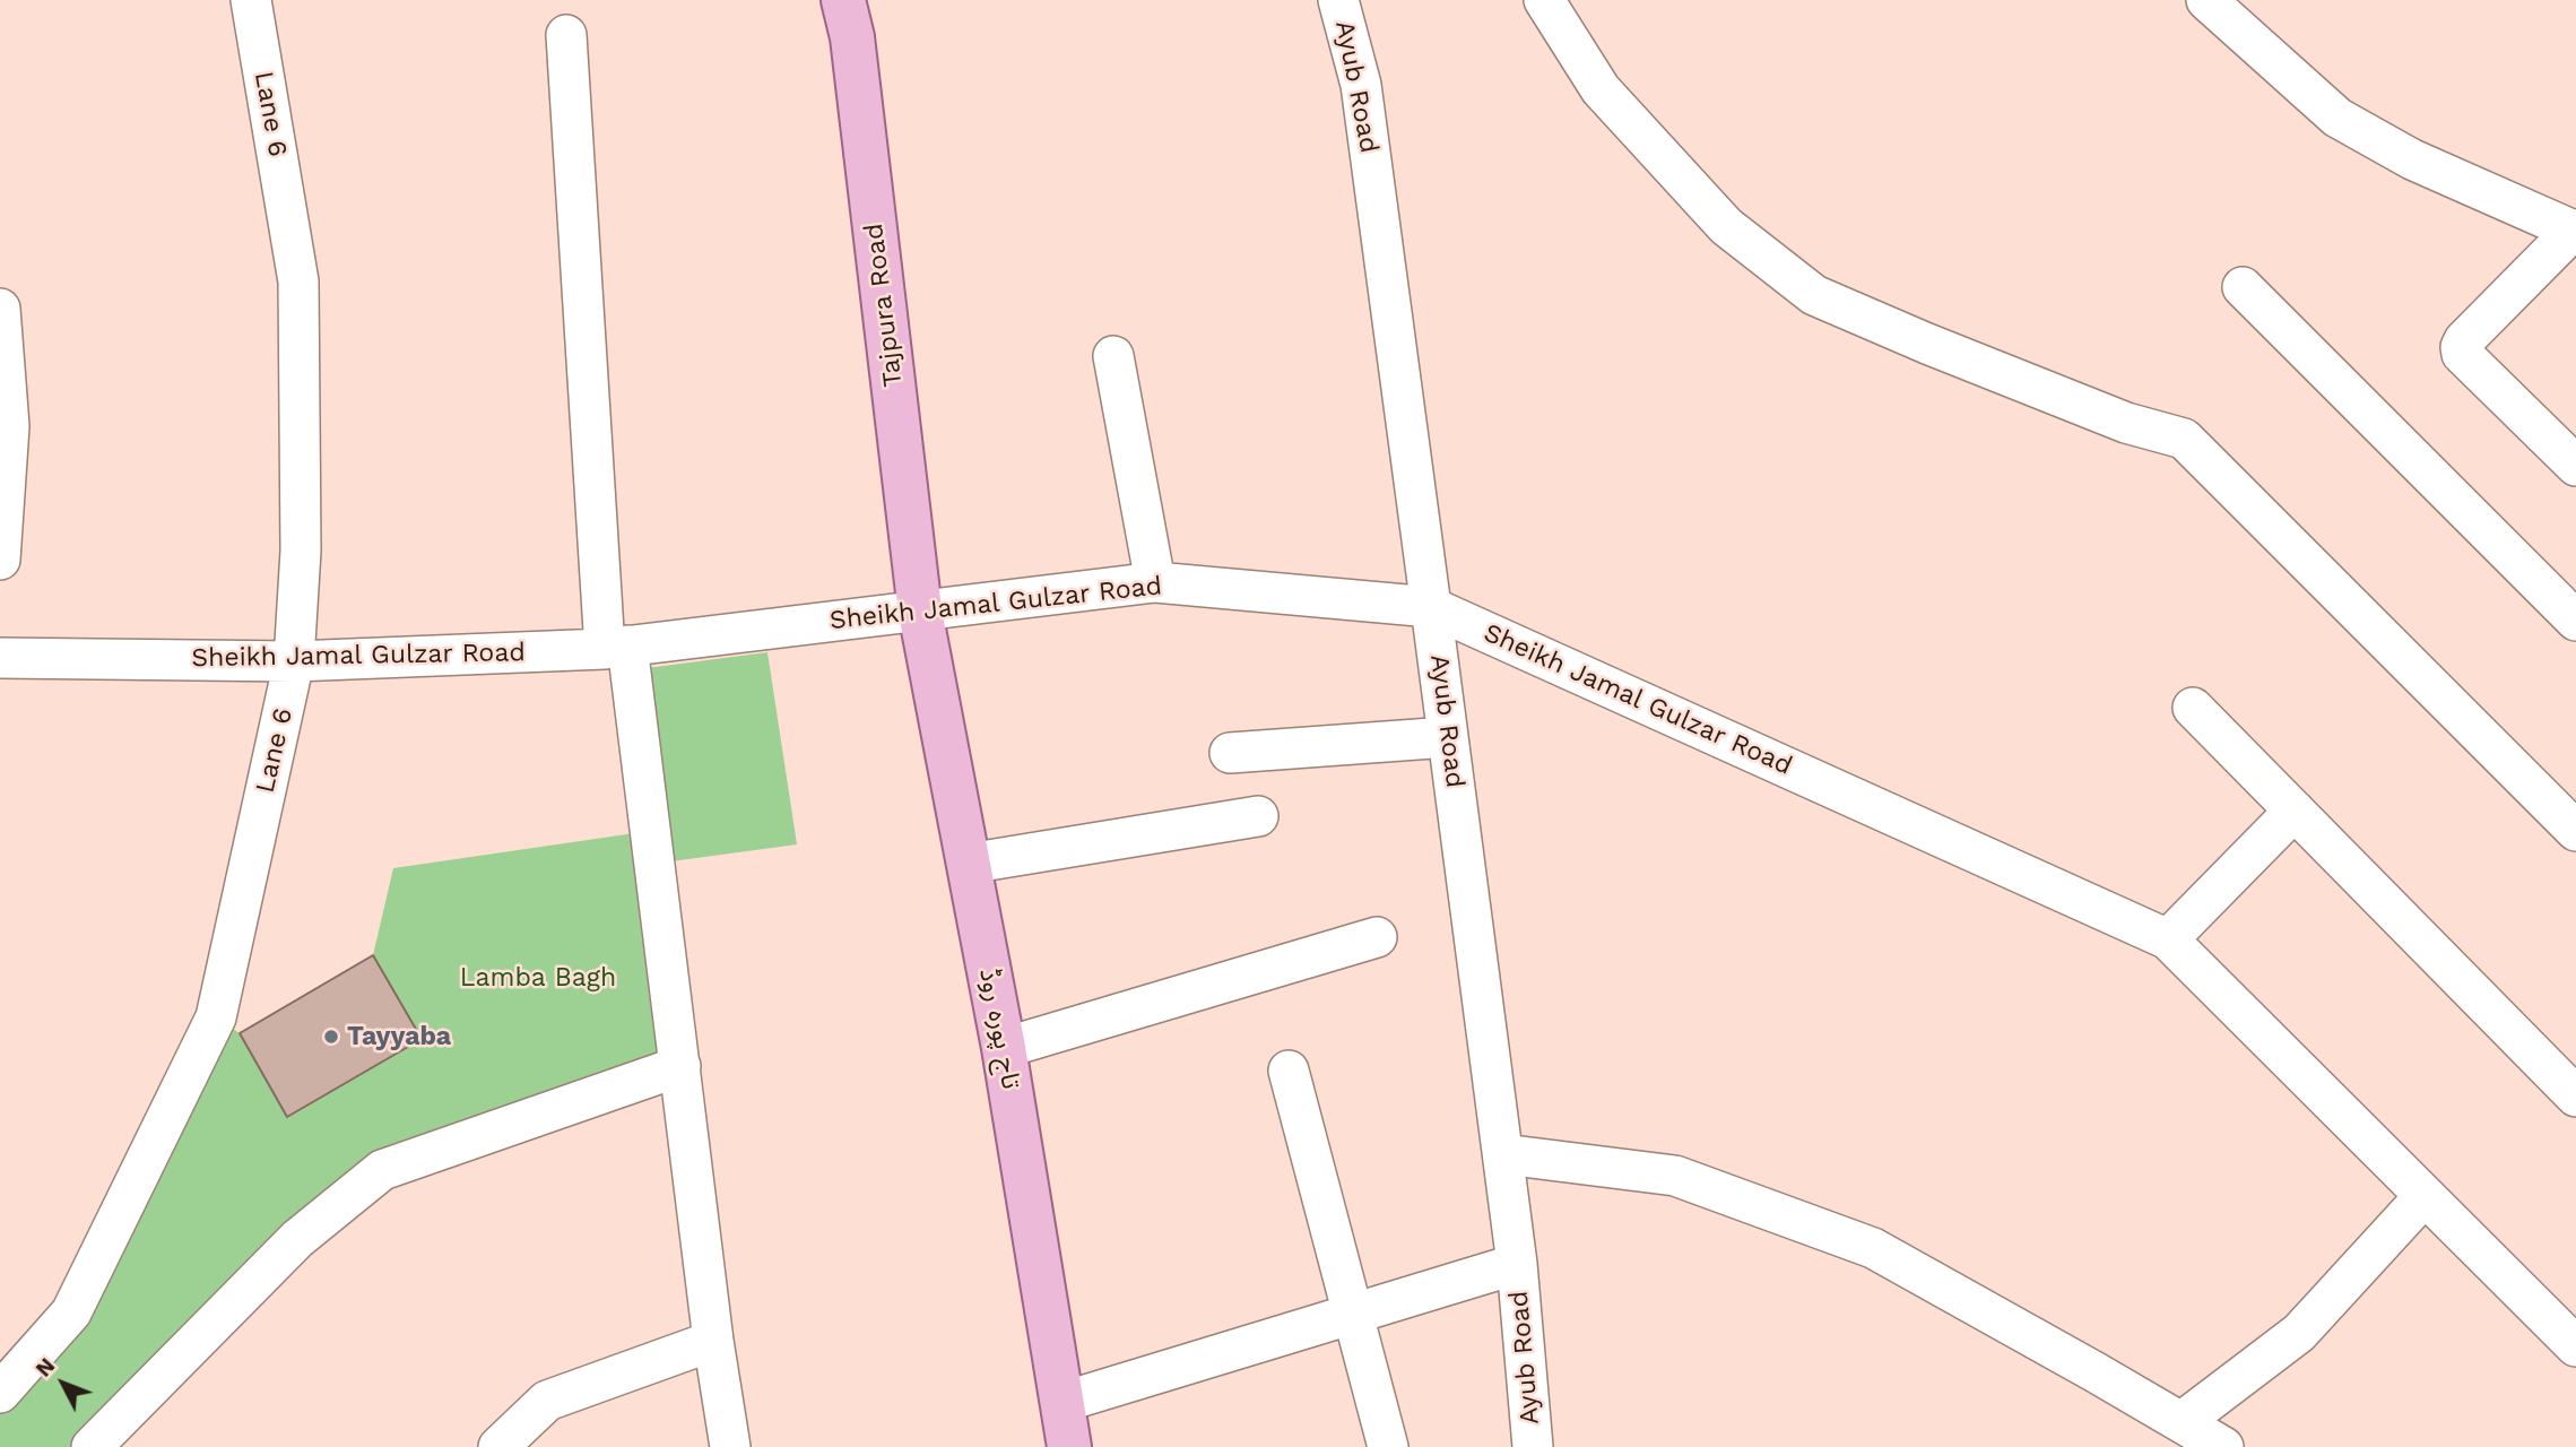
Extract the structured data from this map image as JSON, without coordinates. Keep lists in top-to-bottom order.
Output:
{
  "streets": {
    "main road": ["Tajpura Road", "تاج پورہ روڈ"],
    "street": ["Ayub Road", "Lane 6", "Sheikh Jamal Gulzar Road"]
  },
  "crossings": [
    ["Ayub Road", "Sheikh Jamal Gulzar Road"],
    ["Lane 6", "Sheikh Jamal Gulzar Road"],
    ["Tajpura Road", "Sheikh Jamal Gulzar Road"],
    ["Tajpura Road", "تاج پورہ روڈ"],
    ["Sheikh Jamal Gulzar Road", "تاج پورہ روڈ"]
  ],
  "parks": ["Lamba Bagh"],
  "places": ["Tayyaba"],
  "north": "top left"
}
